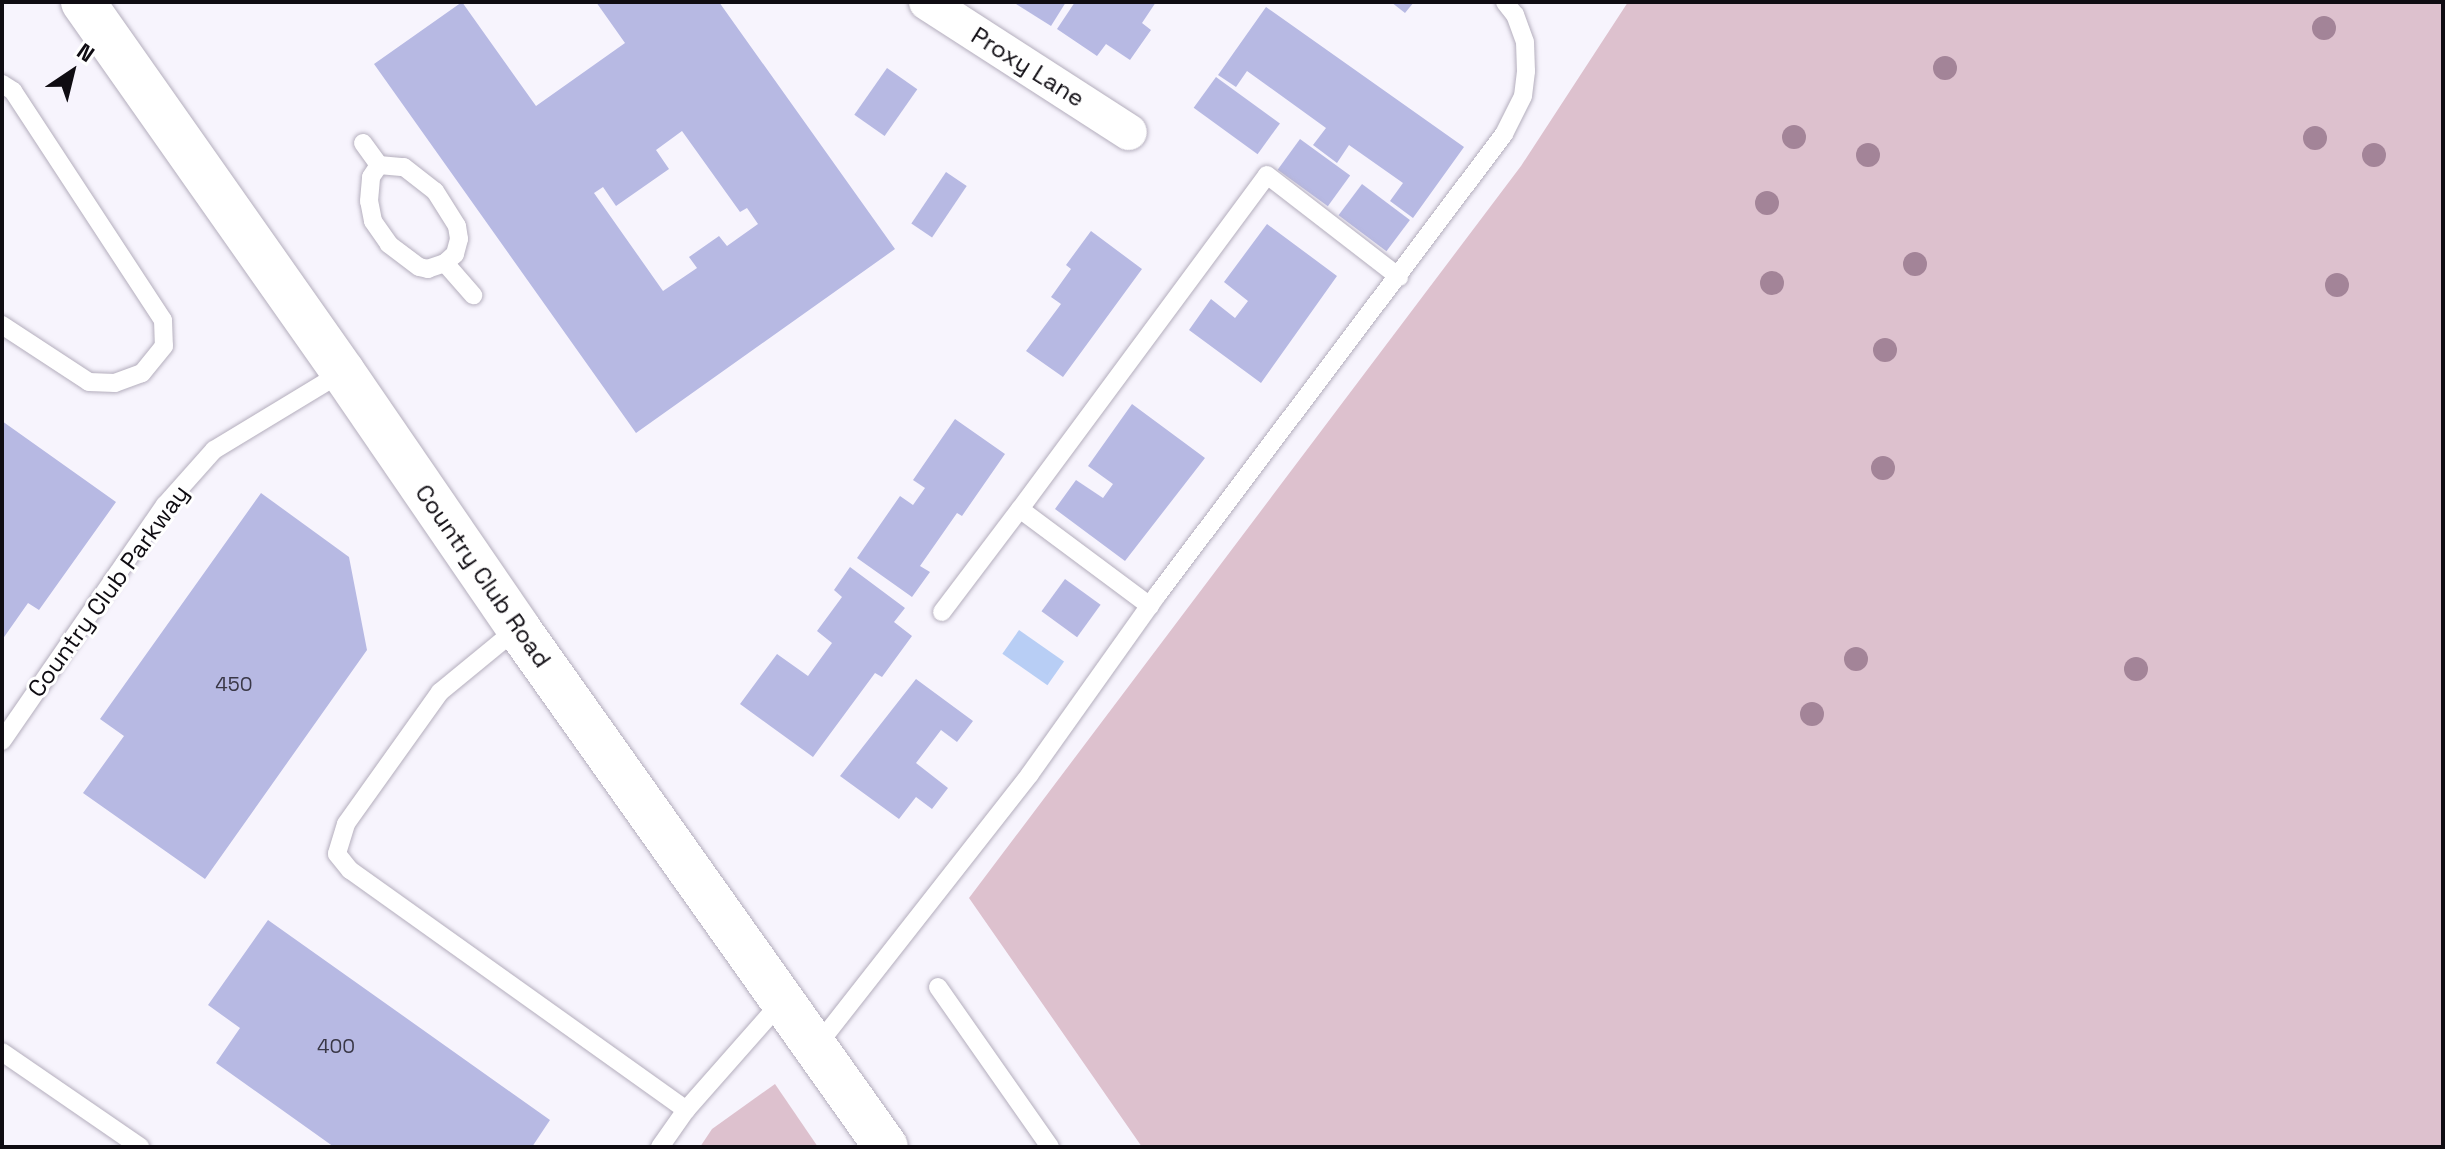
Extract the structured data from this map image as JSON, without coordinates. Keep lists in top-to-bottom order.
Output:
{
  "streets": {
    "street": ["Proxy Lane", "Country Club Road"],
    "lane": ["Country Club Parkway"]
  },
  "crossings": [
    ["Country Club Road", "Country Club Parkway"]
  ],
  "house_numbers": ["450", "400"],
  "north": "top right"
}
